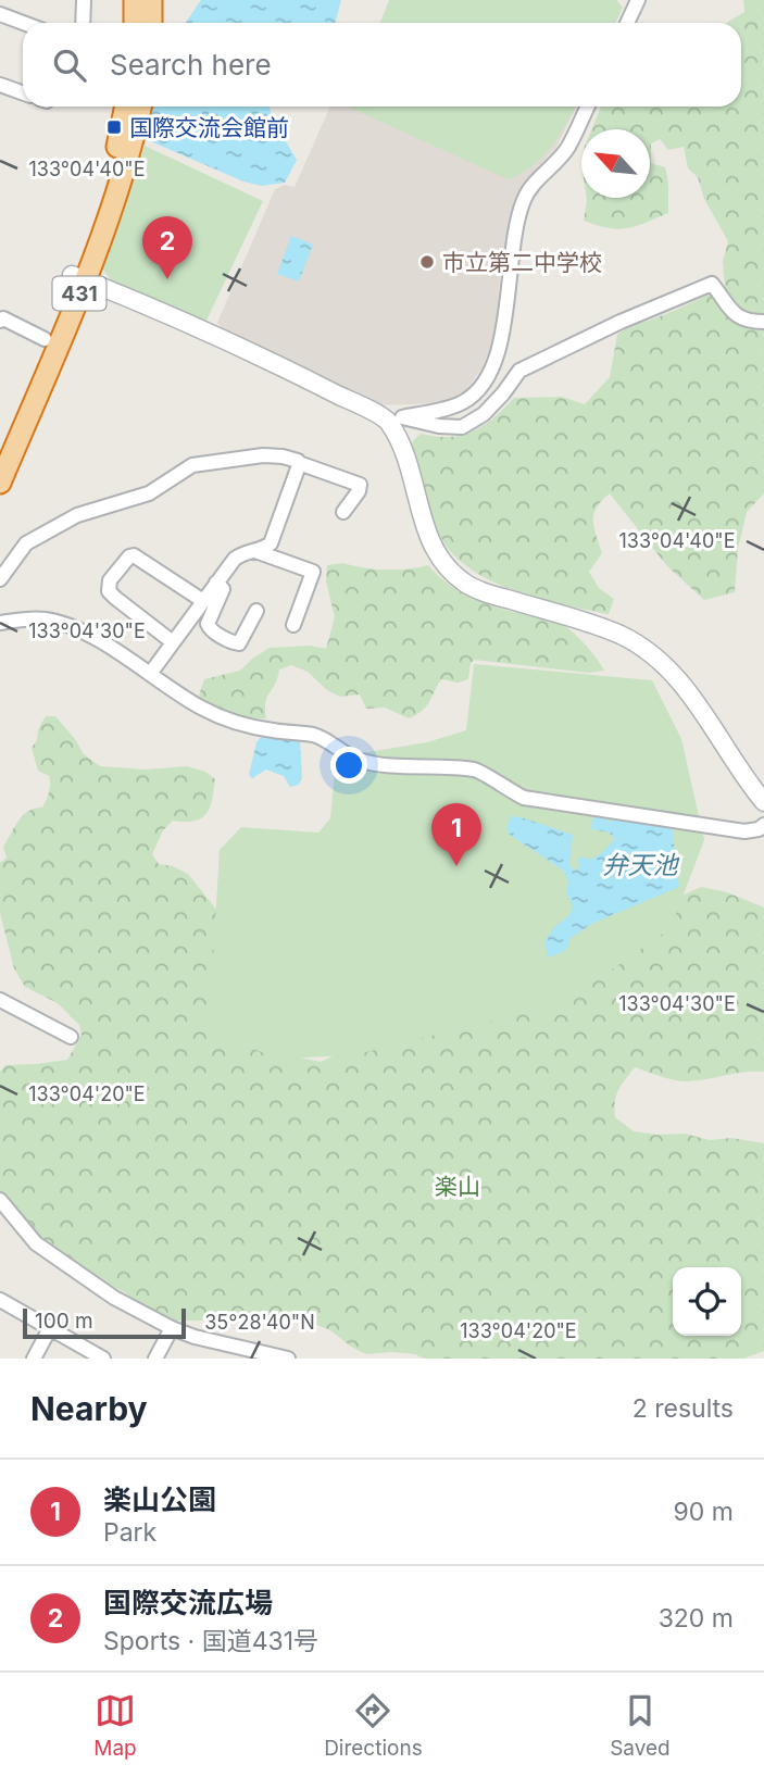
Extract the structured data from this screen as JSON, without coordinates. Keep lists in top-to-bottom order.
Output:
{
  "streets": {
    "highway": ["431"]
  },
  "water": ["弁天池"],
  "parks": ["楽山"],
  "places": {
    "transit": ["国際交流会館前"],
    "other": ["市立第二中学校"]
  },
  "scale_bar": "100 m",
  "north": "top left",
  "page": {
    "search": "Search here",
    "pins": ["2", "1"],
    "scale": "100 m",
    "heading": ["Nearby", "2 results"],
    "list": [
      {
        "mark": "1",
        "name": "楽山公園",
        "note": "Park",
        "value": "90 m"
      },
      {
        "mark": "2",
        "name": "国際交流広場",
        "note": "Sports · 国道431号",
        "value": "320 m"
      }
    ],
    "nav": ["Map", "Directions", "Saved"]
  },
  "coordinates": [
    "133°04'40\"E",
    "133°04'30\"E",
    "133°04'20\"E",
    "35°28'40\"N"
  ]
}
